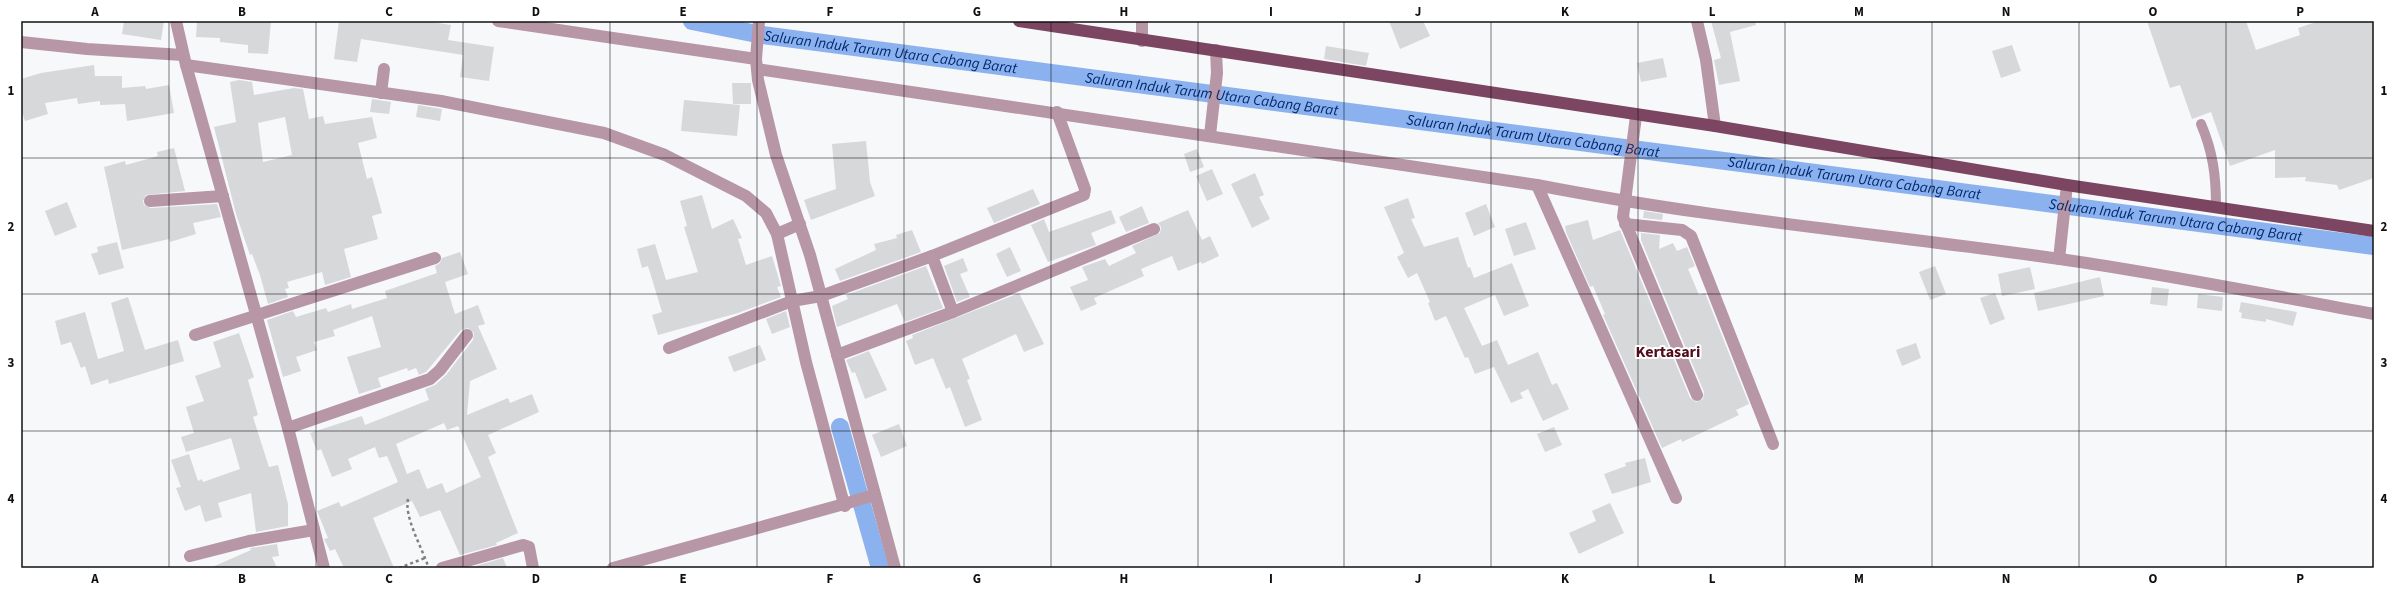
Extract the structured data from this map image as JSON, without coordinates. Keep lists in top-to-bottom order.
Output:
{
  "districts": ["Kertasari"],
  "water": ["Saluran Induk Tarum Utara Cabang Barat"],
  "grid": {
    "columns": [
      "A",
      "B",
      "C",
      "D",
      "E",
      "F",
      "G",
      "H",
      "I",
      "J",
      "K",
      "L",
      "M",
      "N",
      "O",
      "P"
    ],
    "rows": [
      "1",
      "2",
      "3",
      "4"
    ]
  }
}
